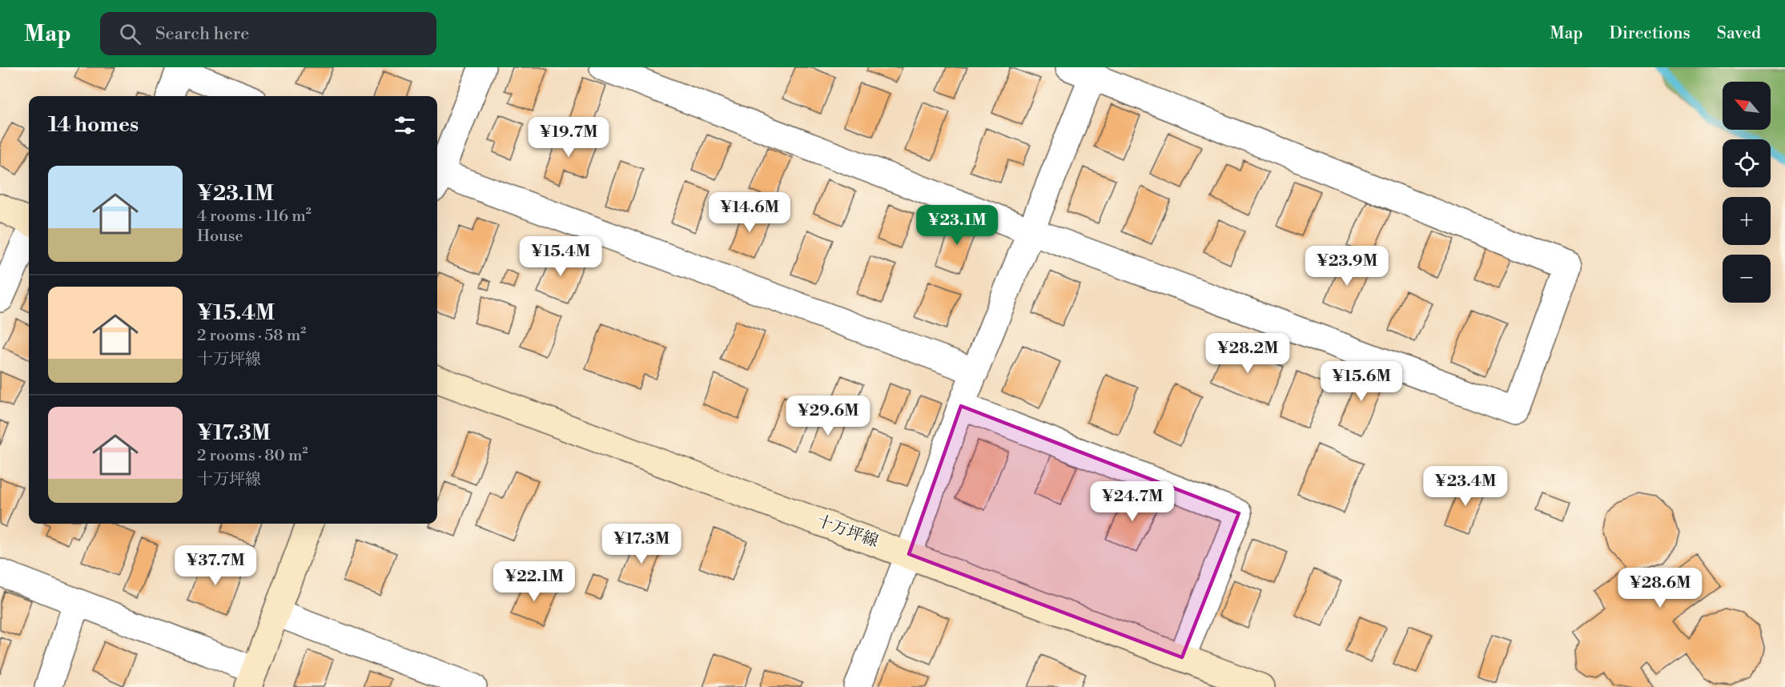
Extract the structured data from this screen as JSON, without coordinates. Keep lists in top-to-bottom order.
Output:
{
  "streets": {
    "street": ["十万坪線"]
  },
  "north": "top left",
  "page": {
    "header": "Map",
    "search": "Search here",
    "nav": ["Map", "Directions", "Saved"],
    "map_buttons": ["+", "−"],
    "heading": "14 homes",
    "price": [
      "¥19.7M",
      "¥14.6M",
      "¥23.1M",
      "¥15.4M",
      "¥23.9M",
      "¥28.2M",
      "¥15.6M",
      "¥29.6M",
      "¥23.4M",
      "¥24.7M",
      "¥17.3M",
      "¥37.7M",
      "¥22.1M",
      "¥28.6M"
    ],
    "list": [
      {
        "name": "¥23.1M",
        "note": "4 rooms · 116 m² · House"
      },
      {
        "name": "¥15.4M",
        "note": "2 rooms · 58 m² · 十万坪線"
      },
      {
        "name": "¥17.3M",
        "note": "2 rooms · 80 m² · 十万坪線"
      }
    ]
  }
}
